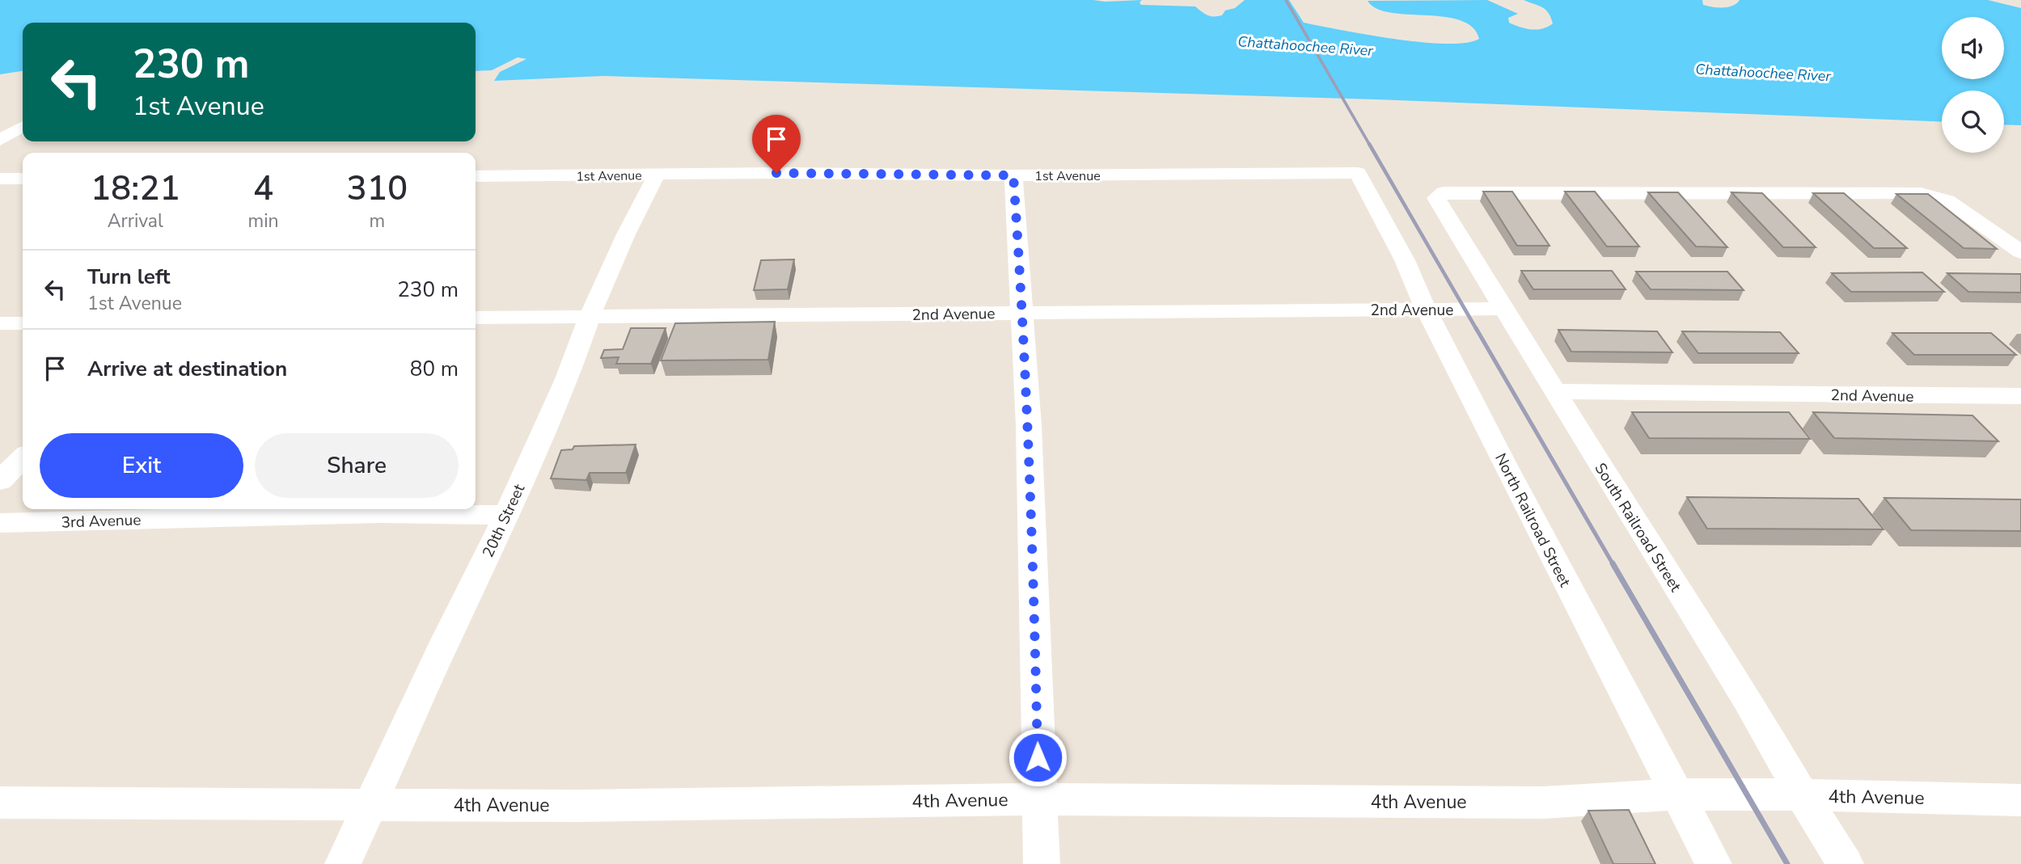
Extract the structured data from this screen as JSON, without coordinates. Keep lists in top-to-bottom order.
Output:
{
  "streets": {
    "street": [
      "1st Avenue",
      "2nd Avenue",
      "North Railroad Street",
      "3rd Avenue",
      "20th Street",
      "South Railroad Street",
      "4th Avenue"
    ]
  },
  "crossings": [
    ["1st Avenue", "North Railroad Street"],
    ["1st Avenue", "20th Street"],
    ["2nd Avenue", "North Railroad Street"],
    ["2nd Avenue", "20th Street"],
    ["2nd Avenue", "South Railroad Street"],
    ["North Railroad Street", "4th Avenue"],
    ["3rd Avenue", "20th Street"],
    ["20th Street", "4th Avenue"],
    ["South Railroad Street", "4th Avenue"]
  ],
  "water": ["Chattahoochee River"],
  "page": {
    "turn": ["230 m", "1st Avenue"],
    "eta": [
      "18:21",
      "Arrival",
      "4",
      "min",
      "310",
      "m"
    ],
    "list": [
      {
        "name": "Turn left",
        "note": "1st Avenue",
        "value": "230 m"
      },
      {
        "name": "Arrive at destination",
        "value": "80 m"
      }
    ],
    "buttons": ["Exit", "Share"]
  }
}
